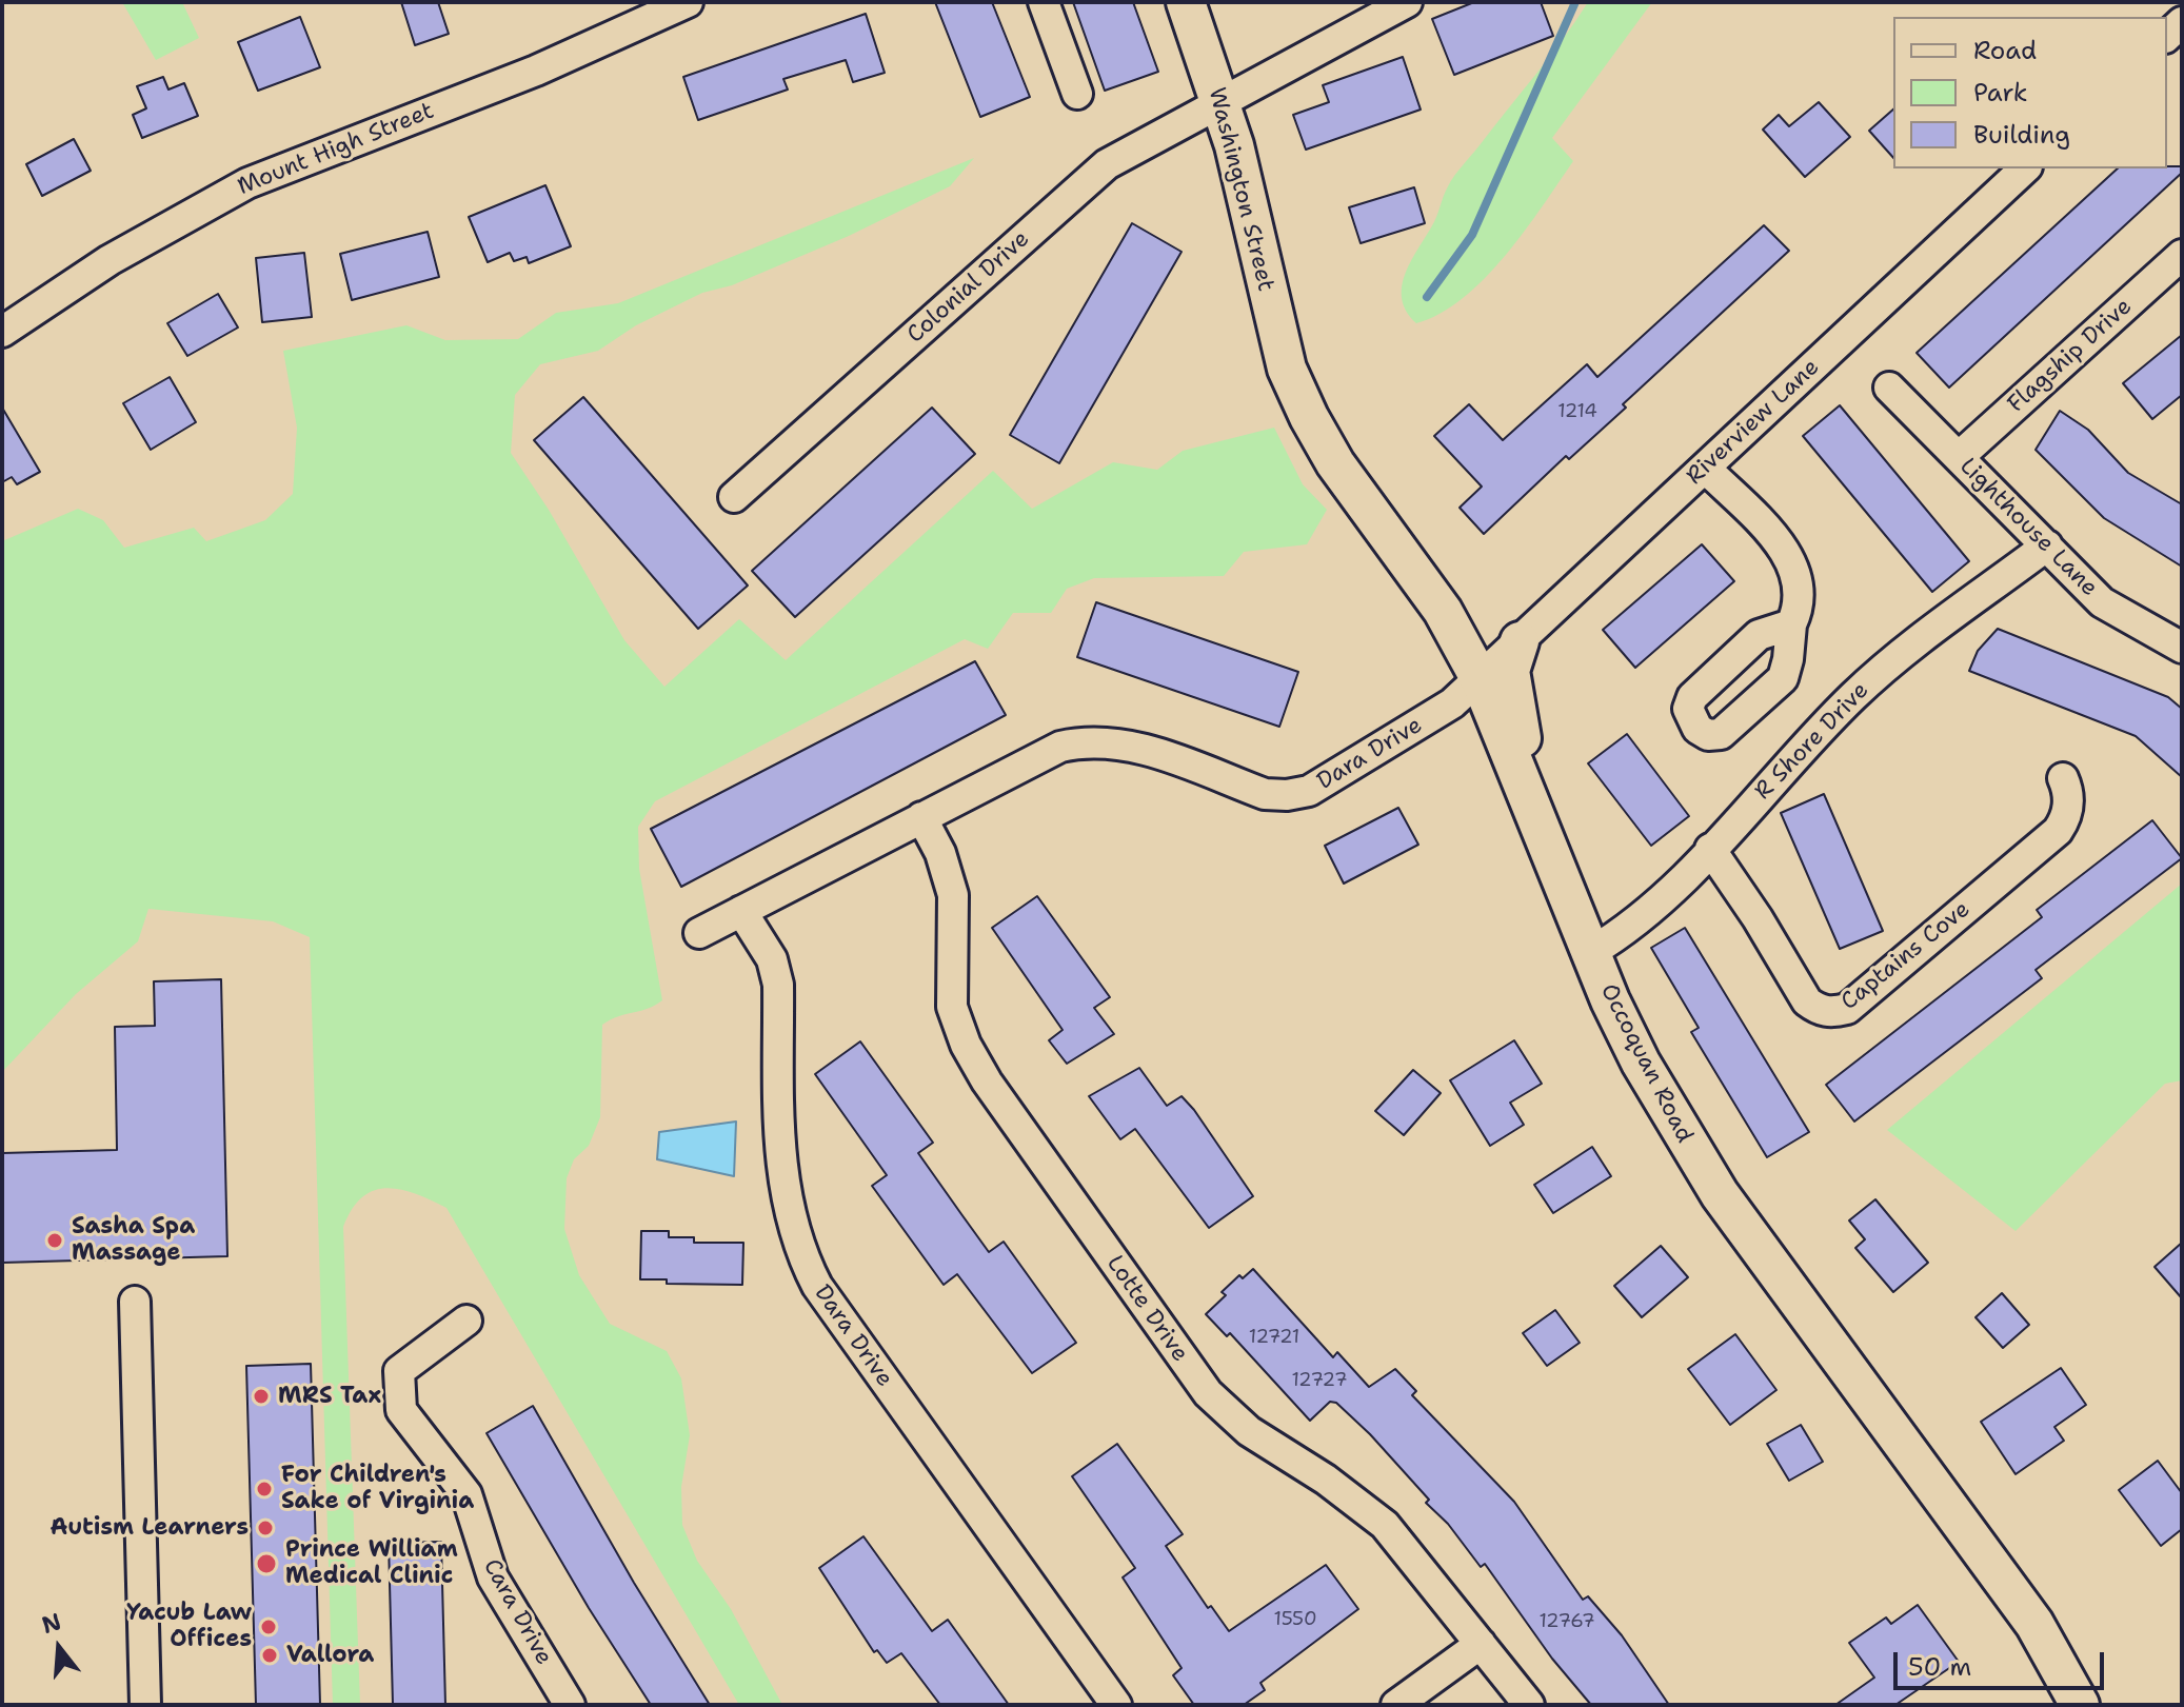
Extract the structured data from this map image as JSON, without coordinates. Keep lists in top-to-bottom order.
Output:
{
  "streets": {
    "street": [
      "Mount High Street",
      "Washington Street",
      "Colonial Drive",
      "Flagship Drive",
      "Riverview Lane",
      "Lighthouse Lane",
      "R Shore Drive",
      "Dara Drive",
      "Captains Cove",
      "Occoquan Road",
      "Lotte Drive",
      "Cara Drive"
    ]
  },
  "crossings": [
    ["Washington Street", "Colonial Drive"],
    ["Washington Street", "Occoquan Road"],
    ["Flagship Drive", "Lighthouse Lane"],
    ["Riverview Lane", "Dara Drive"],
    ["Riverview Lane", "Occoquan Road"],
    ["Lighthouse Lane", "R Shore Drive"],
    ["R Shore Drive", "Captains Cove"],
    ["R Shore Drive", "Occoquan Road"],
    ["Dara Drive", "Occoquan Road"],
    ["Dara Drive", "Lotte Drive"]
  ],
  "places": [
    "Sasha Spa Massage",
    "MRS Tax",
    "For Children's Sake of Virginia",
    "Autism Learners",
    "Prince William Medical Clinic",
    "Yacub Law Offices",
    "Vallora"
  ],
  "house_numbers": [
    "1214",
    "12721",
    "12727",
    "1550",
    "12767"
  ],
  "legend": ["Road", "Park", "Building"],
  "scale_bar": "50 m",
  "north": "top"
}
